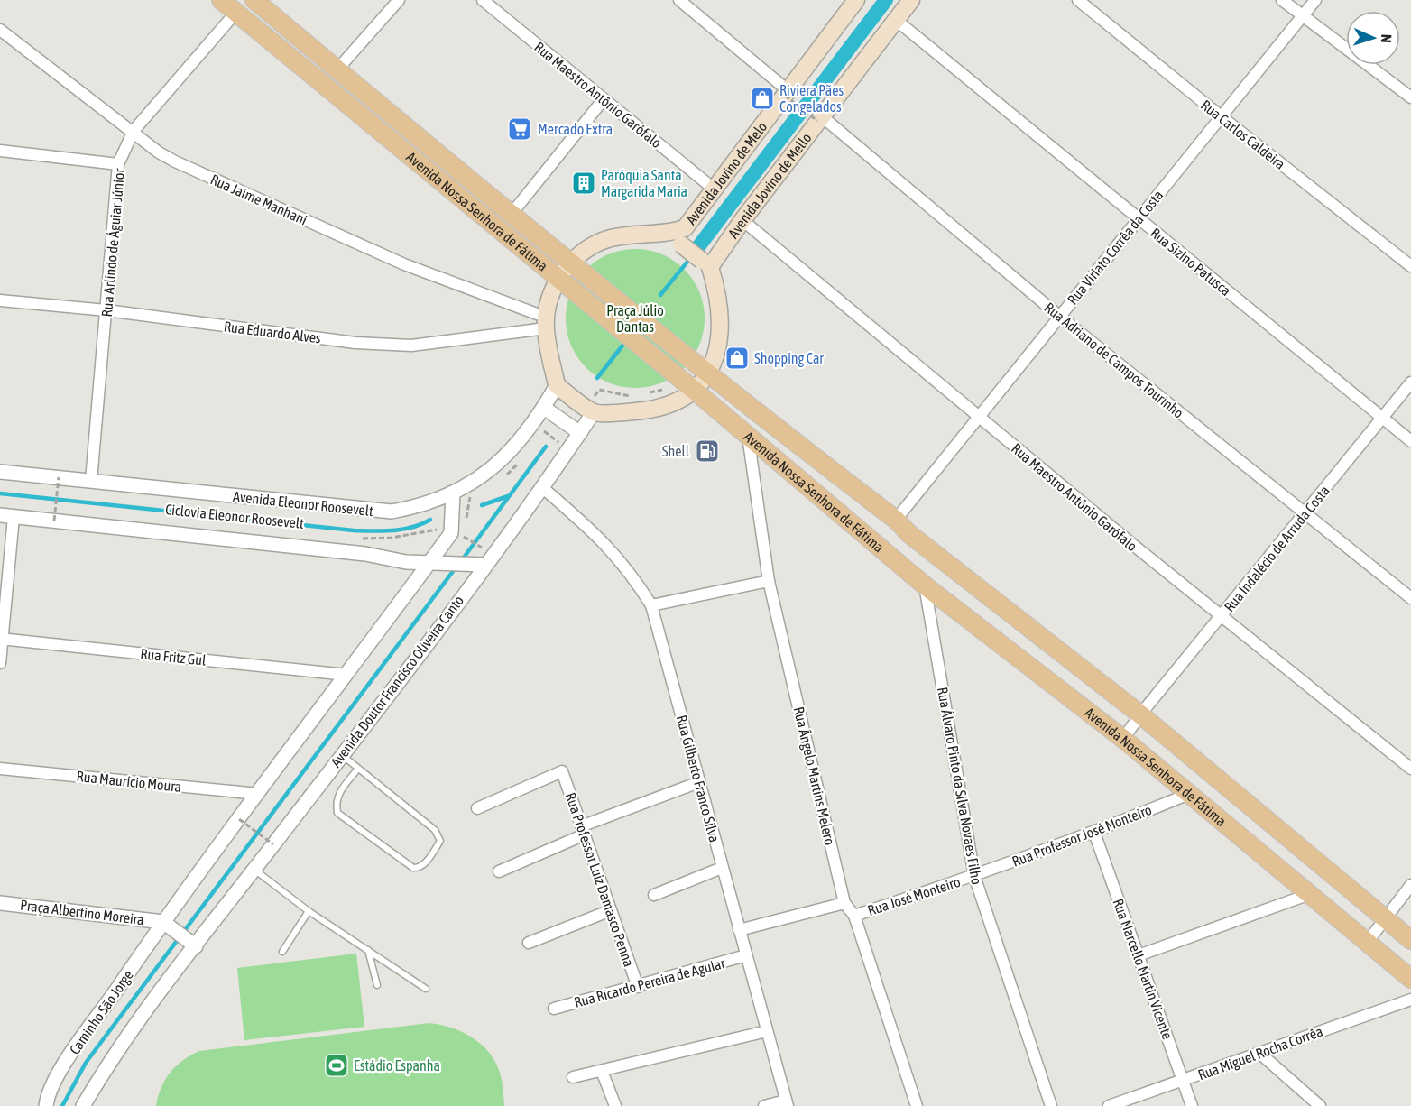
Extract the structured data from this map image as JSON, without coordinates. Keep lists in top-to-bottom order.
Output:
{
  "streets": {
    "main road": ["Avenida Jovino de Melo", "Avenida Jovino de Mello", "Avenida Nossa Senhora de Fátima"],
    "street": [
      "Rua Maestro Antônio Garófalo",
      "Rua Carlos Caldeira",
      "Rua Jaime Manhani",
      "Rua Arlíndo de Águiar Júnior",
      "Rua Viriato Corrêa da Costa",
      "Rua Sizino Patusca",
      "Rua Eduardo Alves",
      "Rua Adriano de Campos Tourinho",
      "Avenida Eleonor Roosevelt",
      "Rua Indalécio de Arruda Costa",
      "Rua Fritz Gul",
      "Avenida Doutor Francisco Oliveira Canto",
      "Rua Ângelo Martins Melero",
      "Rua Gilberto Franco Silva",
      "Rua Maurício Moura",
      "Rua Álvaro Pinto da Silva Novaes Filho",
      "Rua Professor José Monteiro",
      "Rua Professor Luiz Damasco Penna",
      "Rua José Monteiro",
      "Praça Albertino Moreira",
      "Rua Marcello Martin Vicente",
      "Rua Ricardo Pereira de Aguiar",
      "Caminho São Jorge",
      "Rua Miguel Rocha Corrêa"
    ]
  },
  "crossings": [
    ["Rua Maestro Antônio Garófalo", "Avenida Jovino de Melo"],
    ["Rua Maestro Antônio Garófalo", "Avenida Jovino de Mello"],
    ["Rua Maestro Antônio Garófalo", "Rua Viriato Corrêa da Costa"],
    ["Rua Maestro Antônio Garófalo", "Rua Indalécio de Arruda Costa"],
    ["Rua Carlos Caldeira", "Rua Viriato Corrêa da Costa"],
    ["Avenida Jovino de Mello", "Rua Sizino Patusca"],
    ["Avenida Jovino de Mello", "Rua Adriano de Campos Tourinho"],
    ["Rua Jaime Manhani", "Rua Arlíndo de Águiar Júnior"],
    ["Rua Jaime Manhani", "Rua Eduardo Alves"],
    ["Avenida Nossa Senhora de Fátima", "Rua Arlíndo de Águiar Júnior"],
    ["Avenida Nossa Senhora de Fátima", "Rua Viriato Corrêa da Costa"],
    ["Avenida Nossa Senhora de Fátima", "Rua Indalécio de Arruda Costa"],
    ["Avenida Nossa Senhora de Fátima", "Rua Ângelo Martins Melero"],
    ["Avenida Nossa Senhora de Fátima", "Rua Álvaro Pinto da Silva Novaes Filho"],
    ["Avenida Nossa Senhora de Fátima", "Rua Professor José Monteiro"],
    ["Rua Arlíndo de Águiar Júnior", "Rua Eduardo Alves"],
    ["Rua Arlíndo de Águiar Júnior", "Avenida Eleonor Roosevelt"],
    ["Rua Viriato Corrêa da Costa", "Rua Sizino Patusca"],
    ["Rua Viriato Corrêa da Costa", "Rua Adriano de Campos Tourinho"],
    ["Rua Sizino Patusca", "Rua Indalécio de Arruda Costa"],
    ["Rua Adriano de Campos Tourinho", "Rua Indalécio de Arruda Costa"],
    ["Avenida Doutor Francisco Oliveira Canto", "Rua Gilberto Franco Silva"],
    ["Rua Ângelo Martins Melero", "Rua José Monteiro"],
    ["Rua Gilberto Franco Silva", "Rua Ricardo Pereira de Aguiar"],
    ["Rua Álvaro Pinto da Silva Novaes Filho", "Rua Professor José Monteiro"],
    ["Rua Álvaro Pinto da Silva Novaes Filho", "Rua José Monteiro"],
    ["Rua Professor José Monteiro", "Rua José Monteiro"],
    ["Rua Professor José Monteiro", "Rua Marcello Martin Vicente"],
    ["Rua Professor Luiz Damasco Penna", "Rua Ricardo Pereira de Aguiar"],
    ["Praça Albertino Moreira", "Caminho São Jorge"],
    ["Rua Marcello Martin Vicente", "Rua Miguel Rocha Corrêa"]
  ],
  "parks": ["Praça Júlio Dantas"],
  "places": {
    "shop": ["Riviera Pães Congelados", "Shopping Car"],
    "supermarket": ["Mercado Extra"],
    "building": ["Paróquia Santa Margarida Maria"],
    "fuel station": ["Shell"],
    "sports": ["Estádio Espanha"]
  },
  "north": "right"
}
